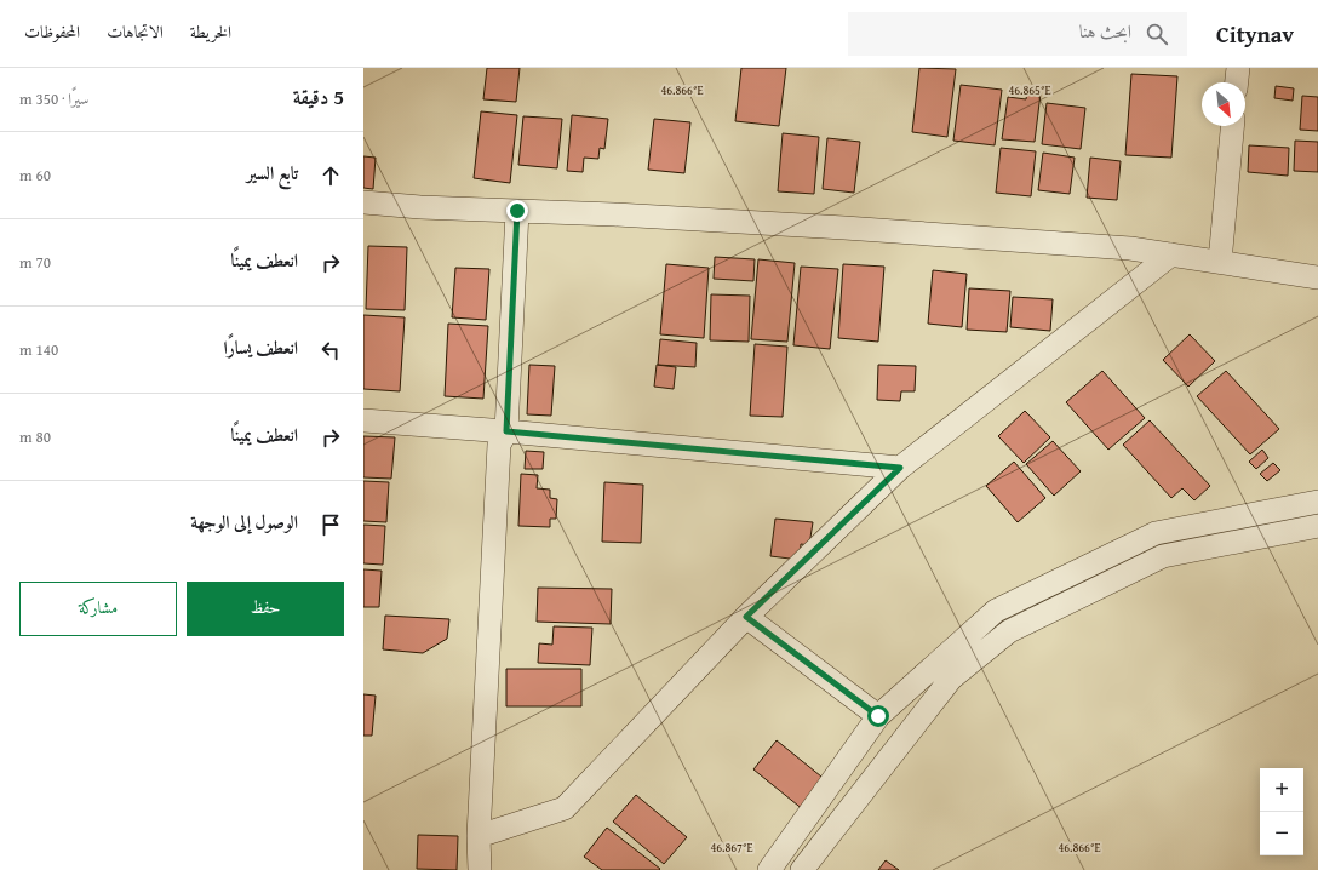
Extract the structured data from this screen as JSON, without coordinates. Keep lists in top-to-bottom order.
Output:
{
  "north": "bottom right",
  "page": {
    "header": "Citynav",
    "search": "ابحث هنا",
    "nav": ["الخريطة", "الاتجاهات", "المحفوظات"],
    "heading": ["5 دقيقة", "سيرًا · 350 m"],
    "list": [
      ["تابع السير", "60 m"],
      ["انعطف يمينًا", "70 m"],
      ["انعطف يسارًا", "140 m"],
      ["انعطف يمينًا", "80 m"],
      "الوصول إلى الوجهة"
    ],
    "buttons": ["حفظ", "مشاركة"],
    "map_buttons": ["+", "−"]
  },
  "coordinates": ["46.866°E", "46.865°E", "46.867°E"]
}
